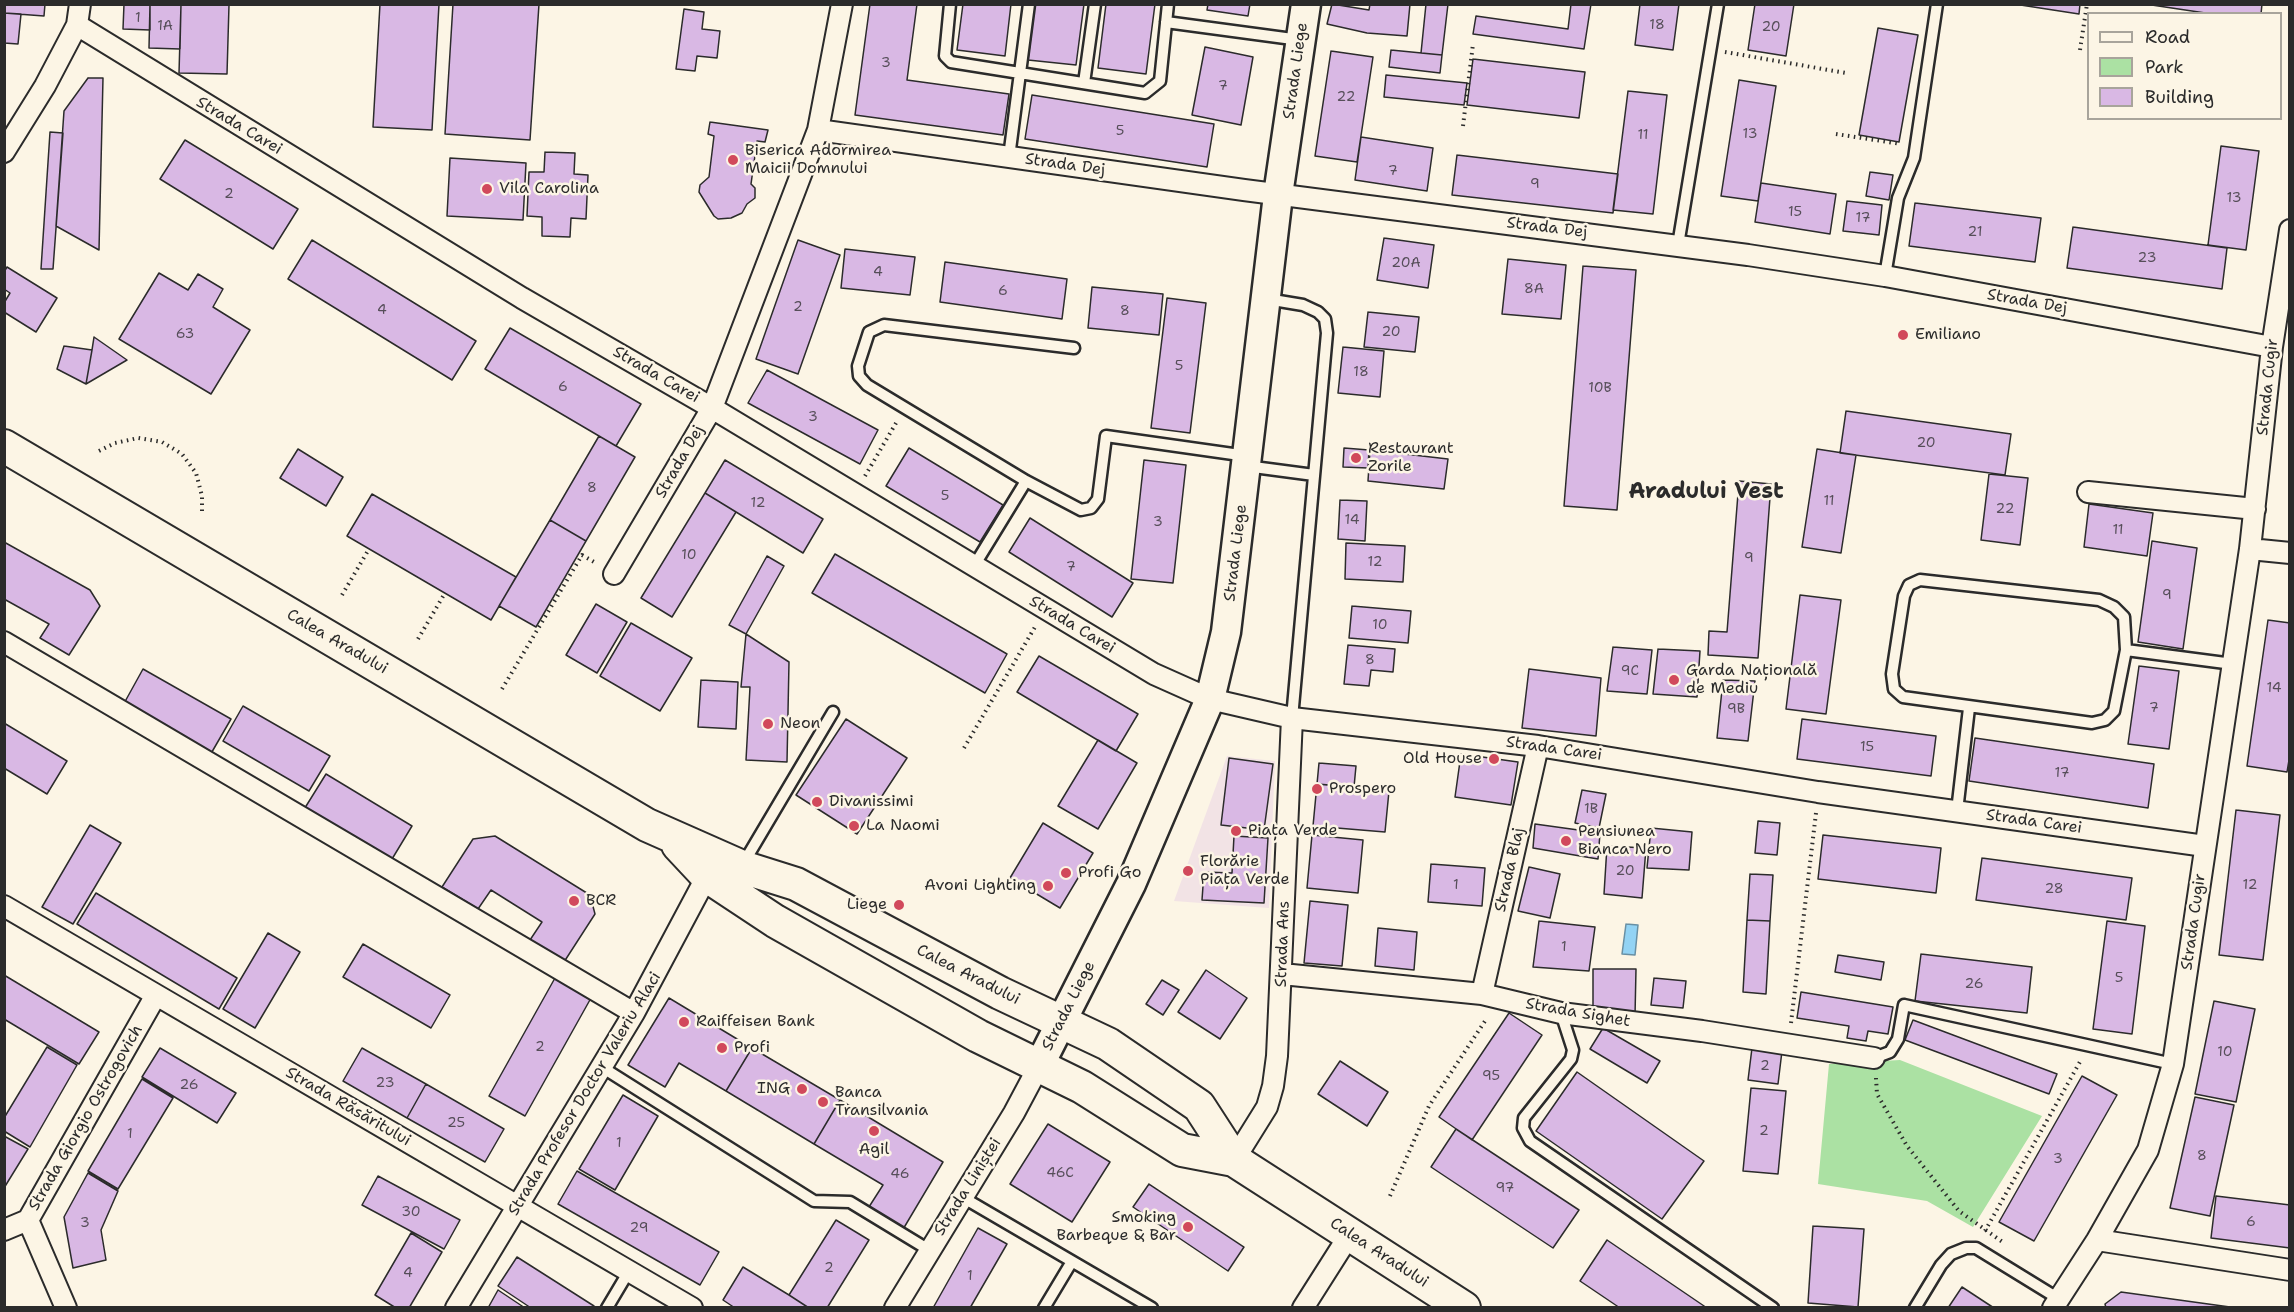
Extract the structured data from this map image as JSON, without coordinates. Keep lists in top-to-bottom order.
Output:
{
  "streets": {
    "main road": ["Calea Aradului"],
    "street": [
      "Strada Liege",
      "Strada Carei",
      "Strada Dej",
      "Strada Cugir",
      "Strada Blaj",
      "Strada Ans",
      "Strada Sighet",
      "Strada Profesor Doctor Valeriu Alaci",
      "Strada Răsăritului",
      "Strada Giorgio Ostrogovich",
      "Strada Liniștei"
    ]
  },
  "crossings": [
    ["Strada Liege", "Strada Carei"],
    ["Strada Liege", "Strada Dej"],
    ["Strada Liege", "Calea Aradului"],
    ["Strada Liege", "Strada Liniștei"],
    ["Strada Carei", "Strada Dej"],
    ["Strada Carei", "Strada Cugir"],
    ["Strada Carei", "Strada Blaj"],
    ["Strada Carei", "Strada Ans"],
    ["Strada Dej", "Strada Cugir"],
    ["Calea Aradului", "Strada Ans"],
    ["Calea Aradului", "Strada Profesor Doctor Valeriu Alaci"],
    ["Calea Aradului", "Strada Liniștei"],
    ["Strada Blaj", "Strada Sighet"],
    ["Strada Ans", "Strada Sighet"],
    ["Strada Profesor Doctor Valeriu Alaci", "Strada Răsăritului"],
    ["Strada Răsăritului", "Strada Giorgio Ostrogovich"]
  ],
  "districts": ["Aradului Vest"],
  "places": [
    "Biserica Adormirea Maicii Domnului",
    "Vila Carolina",
    "Emiliano",
    "Restaurant Zorile",
    "Garda Națională de Mediu",
    "Neon",
    "Old House",
    "Prospero",
    "Divanissimi",
    "La Naomi",
    "Piața Verde",
    "Pensiunea Bianca Nero",
    "Florărie Piața Verde",
    "Profi Go",
    "Avoni Lighting",
    "BCR",
    "Liege",
    "Raiffeisen Bank",
    "Profi",
    "ING",
    "Banca Transilvania",
    "Agil",
    "Smoking Barbeque & Bar"
  ],
  "house_numbers": [
    "1",
    "18",
    "1A",
    "20",
    "3",
    "7",
    "22",
    "5",
    "13",
    "11",
    "7",
    "9",
    "2",
    "13",
    "15",
    "17",
    "21",
    "23",
    "20A",
    "4",
    "8A",
    "6",
    "2",
    "4",
    "8",
    "20",
    "63",
    "5",
    "18",
    "6",
    "10B",
    "3",
    "20",
    "8",
    "5",
    "11",
    "12",
    "22",
    "14",
    "3",
    "11",
    "10",
    "9",
    "12",
    "7",
    "9",
    "10",
    "8",
    "9C",
    "14",
    "7",
    "9B",
    "15",
    "17",
    "1B",
    "20",
    "1",
    "12",
    "28",
    "1",
    "5",
    "26",
    "2",
    "10",
    "2",
    "95",
    "23",
    "26",
    "25",
    "2",
    "1",
    "1",
    "8",
    "3",
    "46C",
    "46",
    "97",
    "30",
    "6",
    "3",
    "29",
    "2",
    "4",
    "1"
  ],
  "legend": ["Road", "Park", "Building"]
}
